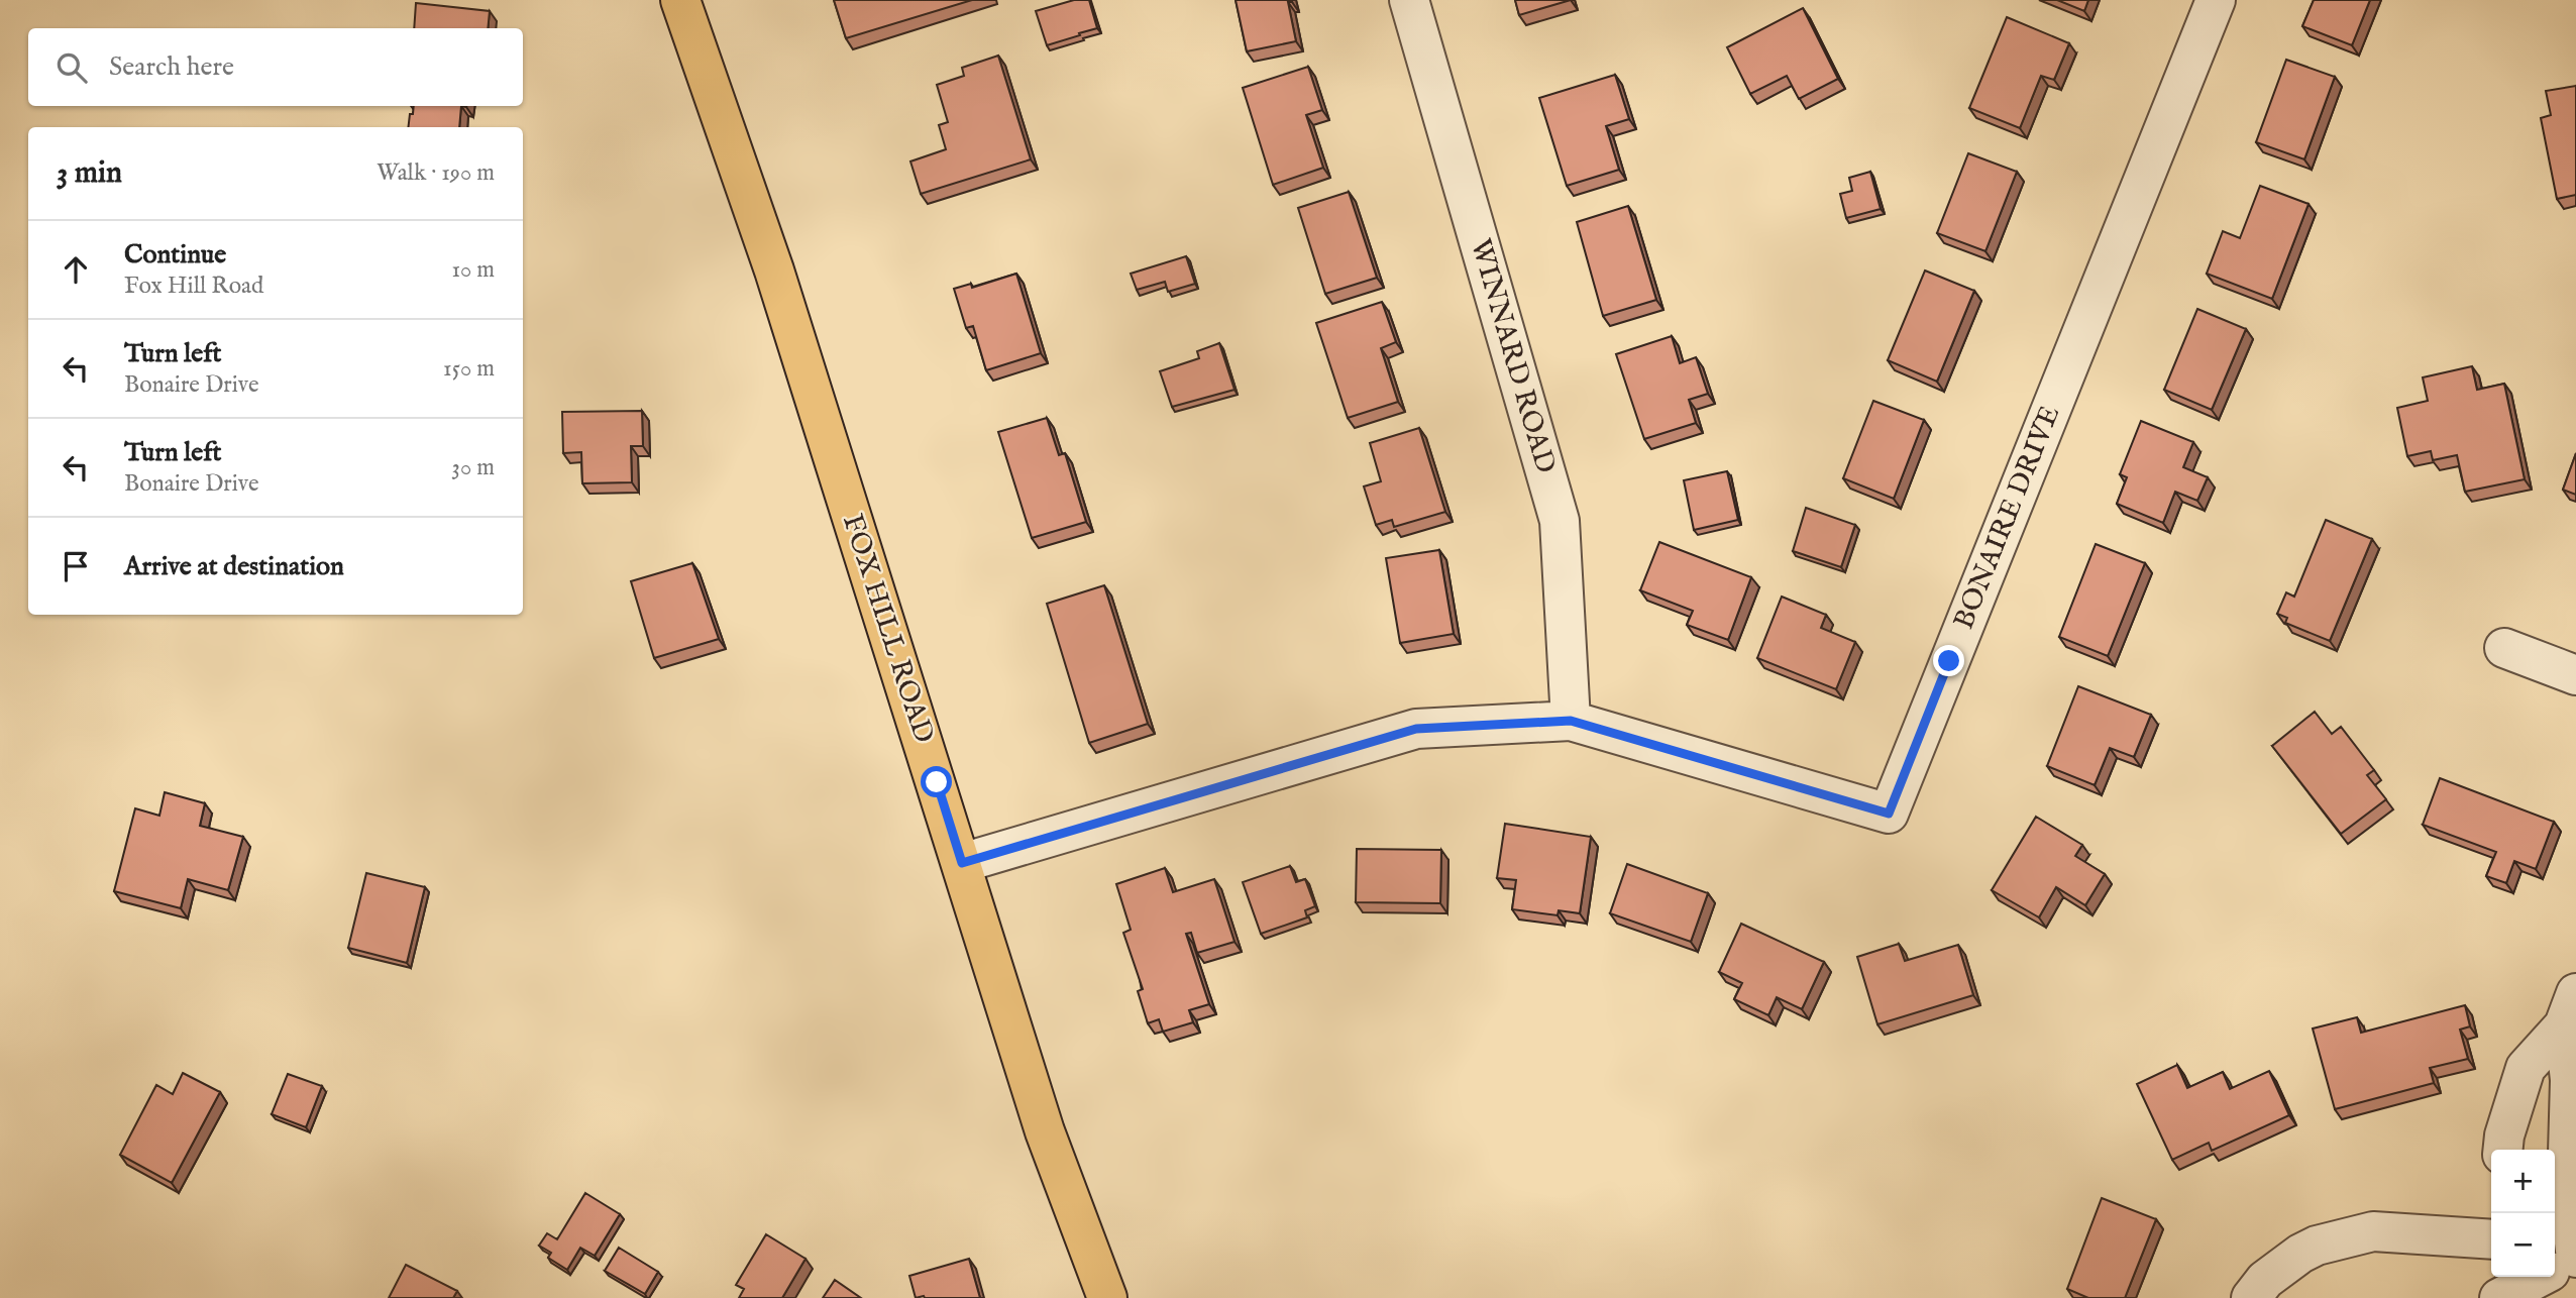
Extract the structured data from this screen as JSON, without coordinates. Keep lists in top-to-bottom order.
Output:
{
  "streets": {
    "main road": ["FOX HILL ROAD"],
    "street": ["WINNARD ROAD", "BONAIRE DRIVE"]
  },
  "crossings": [
    ["WINNARD ROAD", "BONAIRE DRIVE"],
    ["BONAIRE DRIVE", "FOX HILL ROAD"]
  ],
  "page": {
    "search": "Search here",
    "heading": ["3 min", "Walk · 190 m"],
    "list": [
      ["Continue", "Fox Hill Road", "10 m"],
      ["Turn left", "Bonaire Drive", "150 m"],
      ["Turn left", "Bonaire Drive", "30 m"],
      "Arrive at destination"
    ],
    "map_buttons": ["+", "−"]
  }
}
